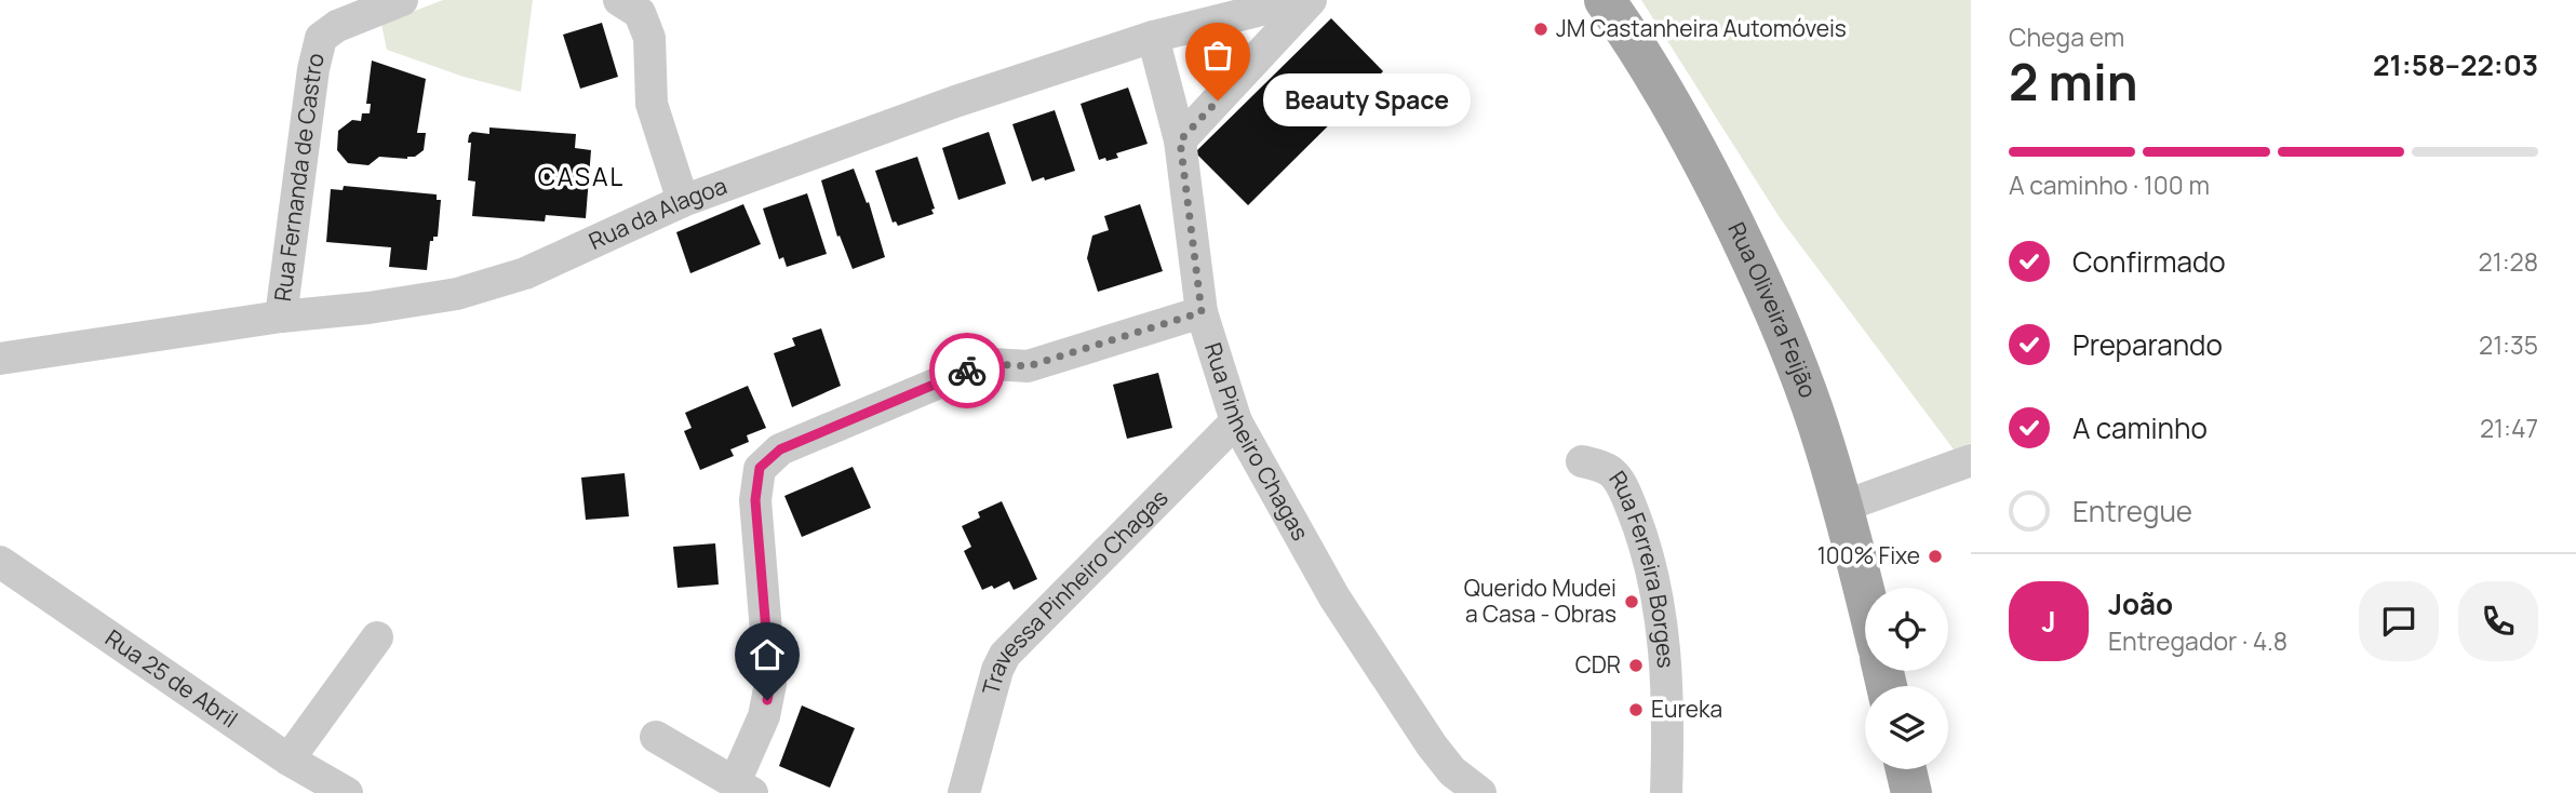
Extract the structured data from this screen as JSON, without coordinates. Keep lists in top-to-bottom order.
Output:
{
  "streets": {
    "main road": ["Rua Oliveira Feijão"],
    "street": [
      "Rua Fernanda de Castro",
      "Rua da Alagoa",
      "Rua Pinheiro Chagas",
      "Rua Ferreira Borges",
      "Travessa Pinheiro Chagas",
      "Rua 25 de Abril"
    ]
  },
  "crossings": [
    ["Rua Fernanda de Castro", "Rua da Alagoa"],
    ["Rua da Alagoa", "Rua Pinheiro Chagas"],
    ["Rua Pinheiro Chagas", "Travessa Pinheiro Chagas"]
  ],
  "districts": ["CASAL"],
  "places": [
    "JM Castanheira Automóveis",
    "Beauty Space",
    "100% Fixe",
    "Querido Mudei a Casa - Obras",
    "CDR",
    "Eureka"
  ],
  "page": {
    "heading": ["2 min", "Chega em", "21:58–22:03"],
    "panel": ["João", "Entregador · 4.8"],
    "bubble": "Beauty Space",
    "bar": "A caminho · 100 m",
    "list": [
      ["Confirmado", "21:28"],
      ["Preparando", "21:35"],
      ["A caminho", "21:47"],
      "Entregue"
    ],
    "round": "J"
  }
}
